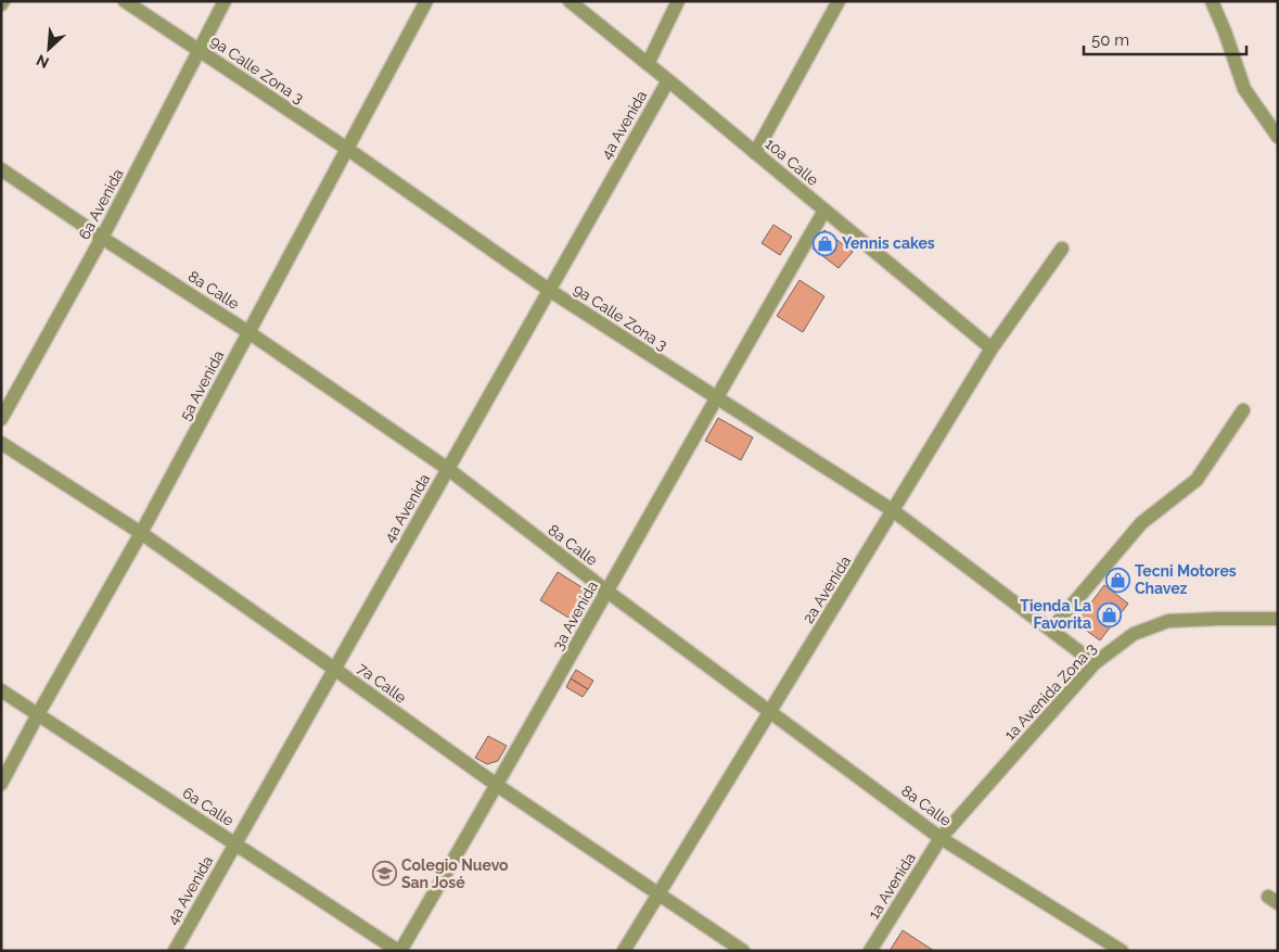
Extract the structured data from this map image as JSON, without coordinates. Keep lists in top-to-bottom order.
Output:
{
  "streets": {
    "street": [
      "9a Calle Zona 3",
      "4a Avenida",
      "10a Calle",
      "6a Avenida",
      "8a Calle",
      "5a Avenida",
      "2a Avenida",
      "3a Avenida",
      "7a Calle",
      "1a Avenida Zona 3",
      "6a Calle",
      "1a Avenida"
    ]
  },
  "crossings": [
    ["9a Calle Zona 3", "4a Avenida"],
    ["9a Calle Zona 3", "6a Avenida"],
    ["9a Calle Zona 3", "5a Avenida"],
    ["9a Calle Zona 3", "2a Avenida"],
    ["9a Calle Zona 3", "3a Avenida"],
    ["9a Calle Zona 3", "1a Avenida Zona 3"],
    ["4a Avenida", "10a Calle"],
    ["4a Avenida", "8a Calle"],
    ["4a Avenida", "7a Calle"],
    ["4a Avenida", "6a Calle"],
    ["10a Calle", "2a Avenida"],
    ["10a Calle", "3a Avenida"],
    ["6a Avenida", "8a Calle"],
    ["8a Calle", "5a Avenida"],
    ["8a Calle", "2a Avenida"],
    ["8a Calle", "3a Avenida"],
    ["8a Calle", "1a Avenida Zona 3"],
    ["8a Calle", "1a Avenida"],
    ["5a Avenida", "7a Calle"],
    ["5a Avenida", "6a Calle"],
    ["2a Avenida", "7a Calle"],
    ["3a Avenida", "7a Calle"],
    ["3a Avenida", "6a Calle"],
    ["1a Avenida Zona 3", "1a Avenida"]
  ],
  "places": {
    "shop": ["Yennis cakes", "Tecni Motores Chavez", "Tienda La Favorita"],
    "school or university": ["Colegio Nuevo San José"]
  },
  "scale_bar": "50 m",
  "north": "bottom left"
}
